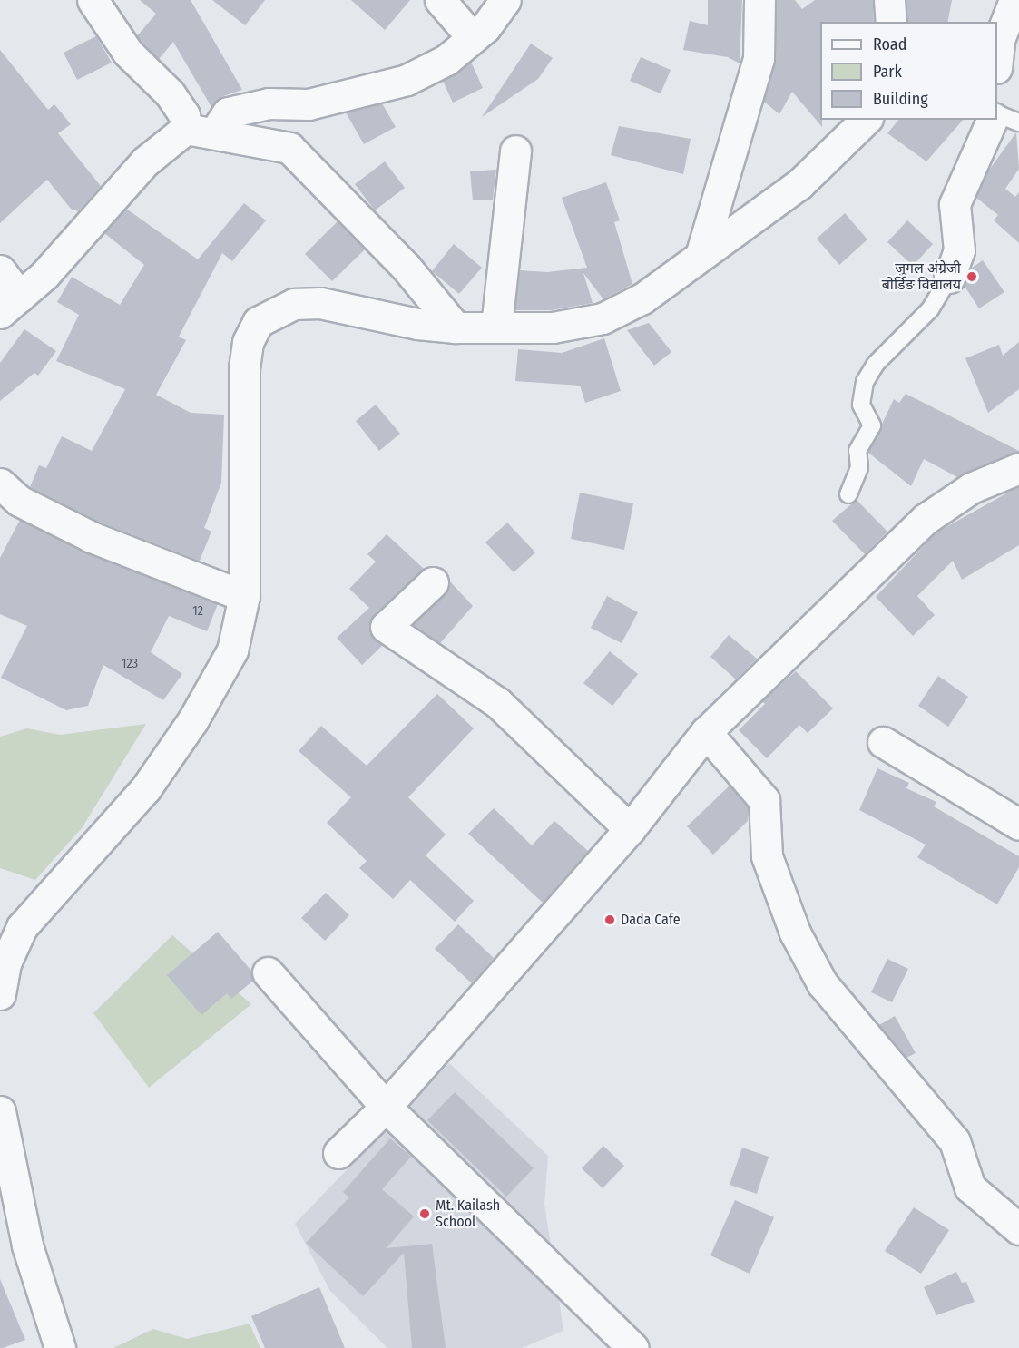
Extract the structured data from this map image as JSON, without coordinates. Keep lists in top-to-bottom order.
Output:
{
  "places": ["जुगल अंग्रेजी बोर्डिङ विद्यालय", "Dada Cafe", "Mt. Kailash School"],
  "house_numbers": ["12", "123"],
  "legend": ["Road", "Park", "Building"]
}
